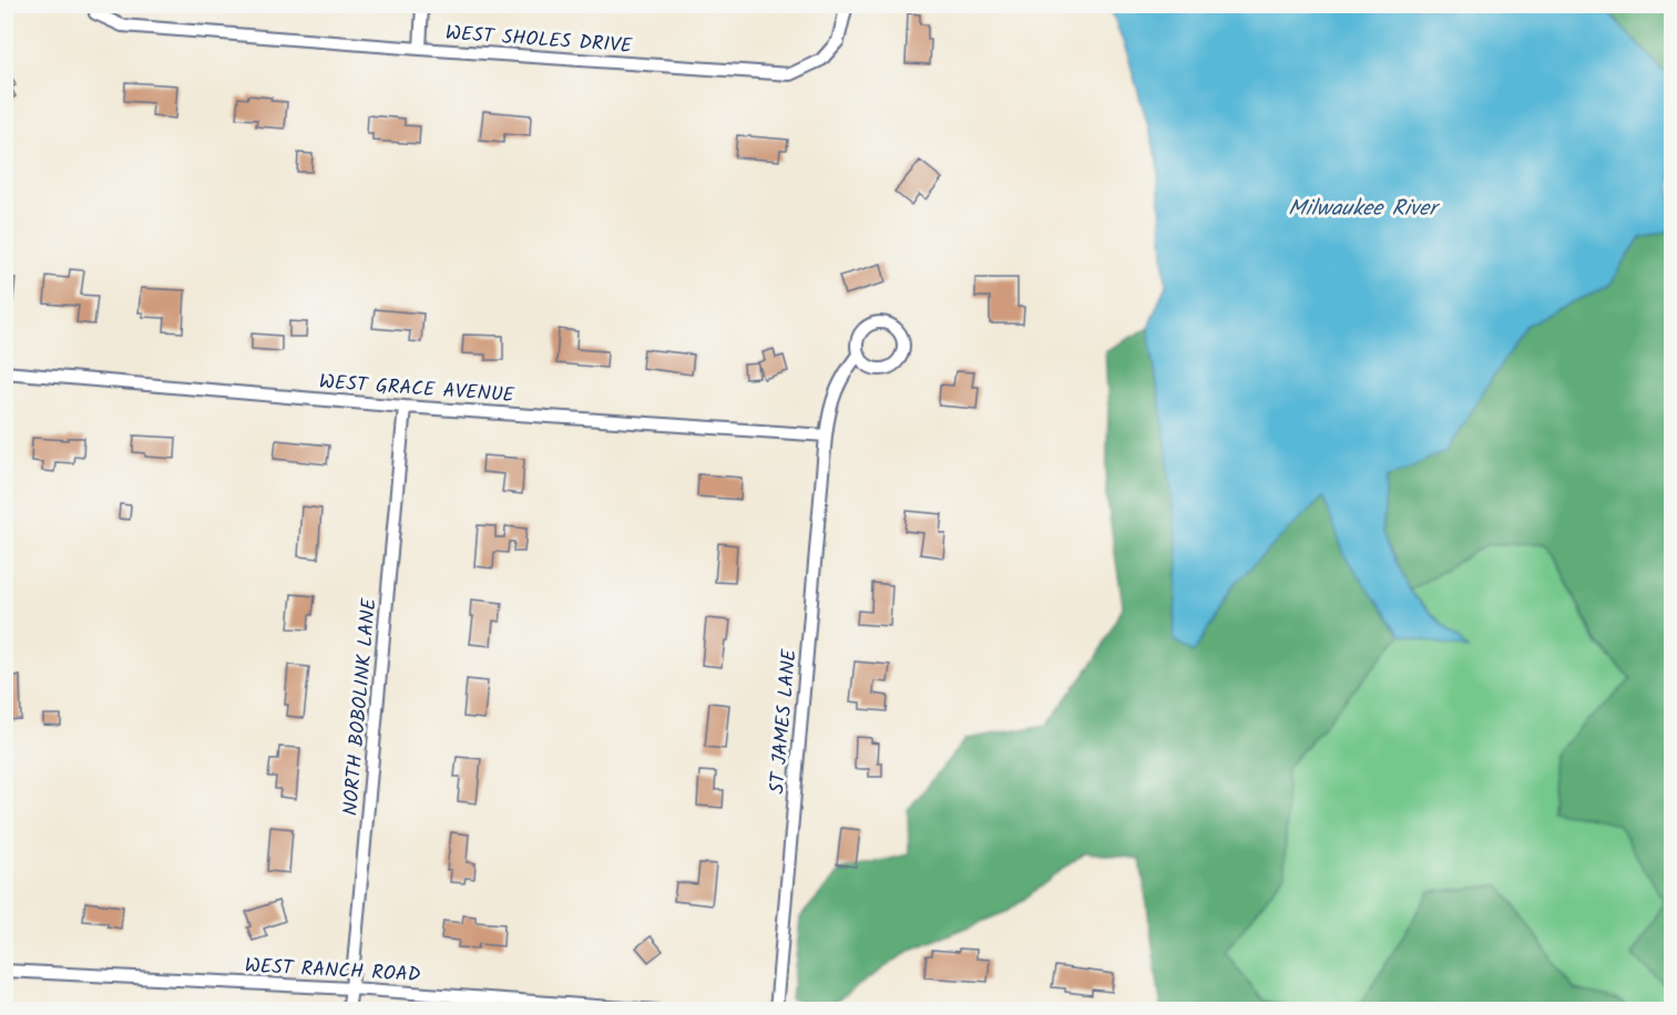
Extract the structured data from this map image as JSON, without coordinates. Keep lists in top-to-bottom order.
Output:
{
  "streets": {
    "street": [
      "WEST SHOLES DRIVE",
      "WEST GRACE AVENUE",
      "NORTH BOBOLINK LANE",
      "ST JAMES LANE",
      "WEST RANCH ROAD"
    ]
  },
  "crossings": [
    ["WEST GRACE AVENUE", "NORTH BOBOLINK LANE"],
    ["WEST GRACE AVENUE", "ST JAMES LANE"],
    ["NORTH BOBOLINK LANE", "WEST RANCH ROAD"]
  ],
  "water": ["Milwaukee River"]
}
